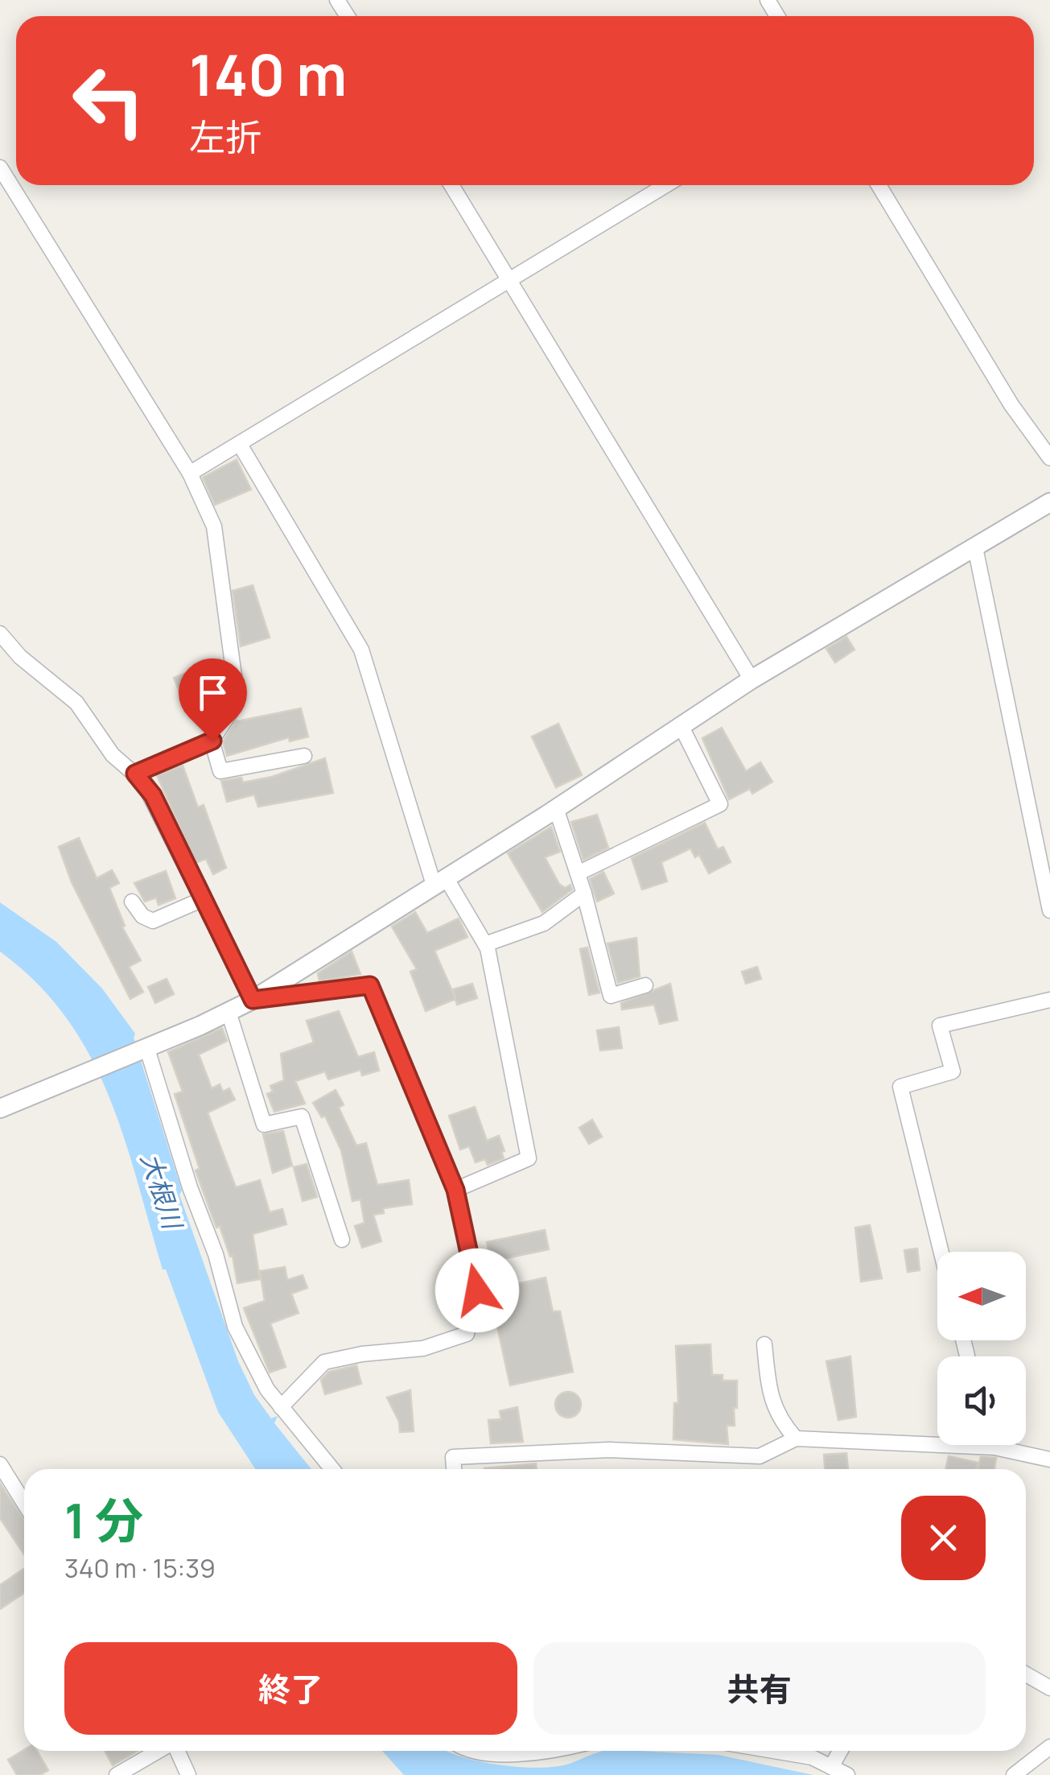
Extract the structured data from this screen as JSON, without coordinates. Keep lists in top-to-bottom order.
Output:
{
  "water": ["大根川"],
  "north": "left",
  "page": {
    "turn": ["140 m", "左折"],
    "heading": ["1 分", "340 m · 15:39"],
    "buttons": ["終了", "共有"]
  }
}
